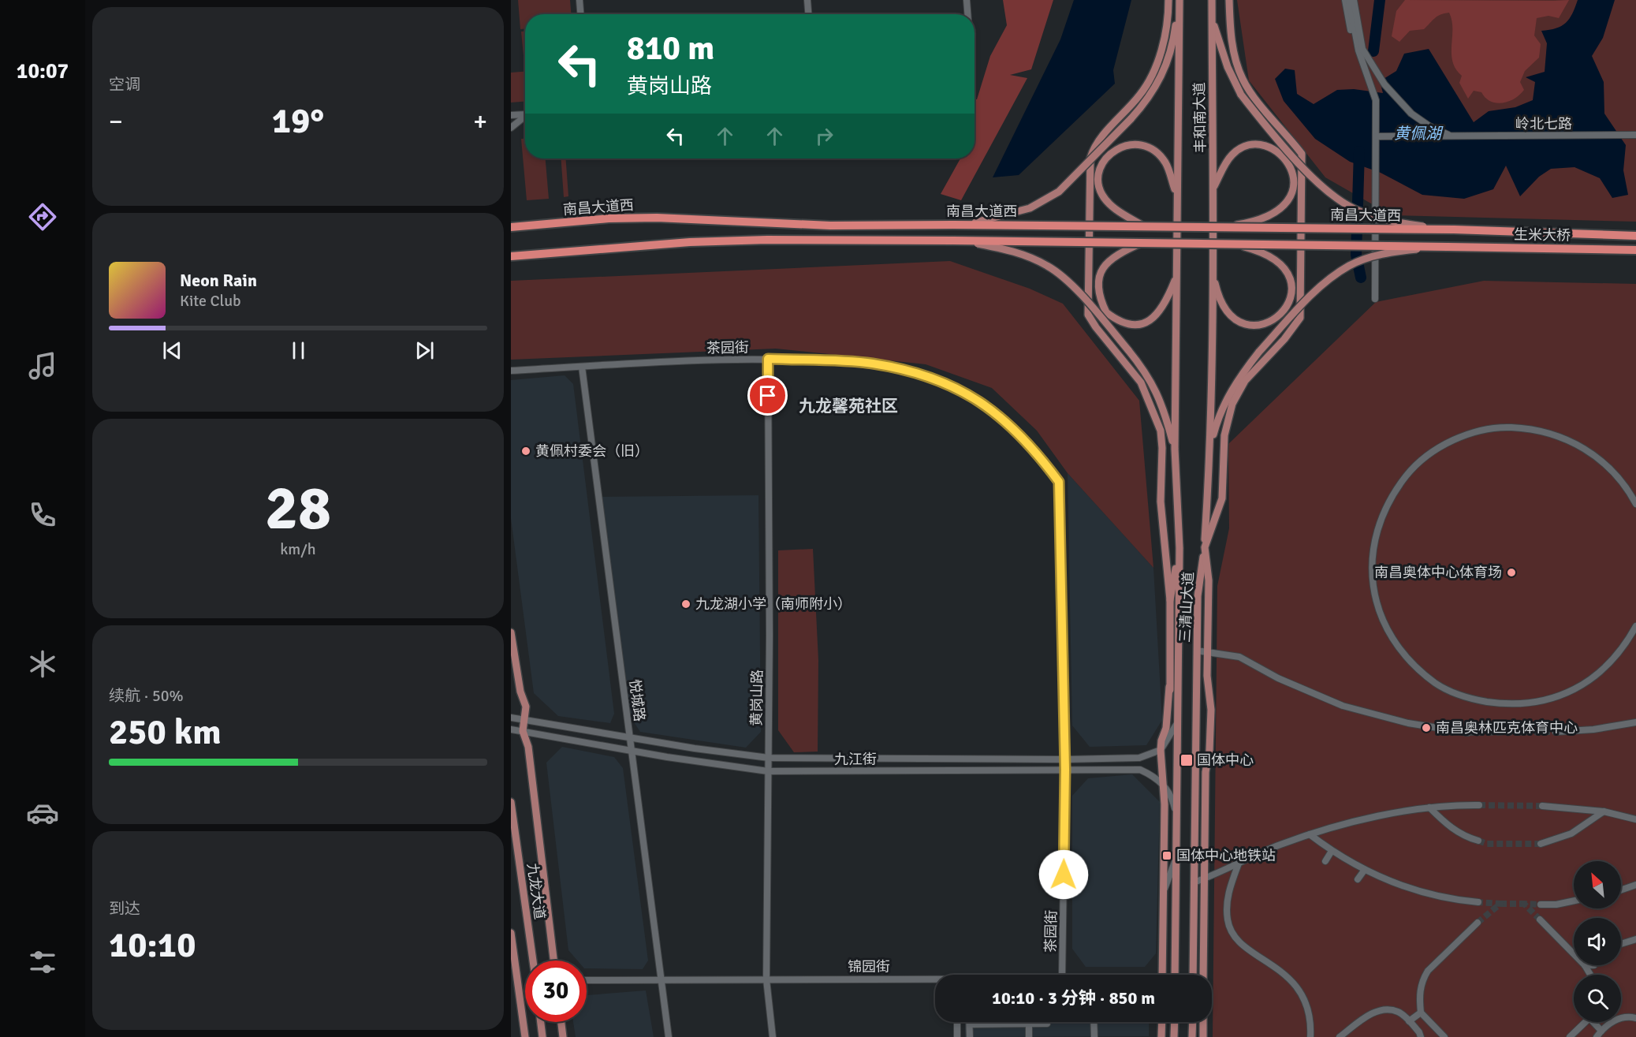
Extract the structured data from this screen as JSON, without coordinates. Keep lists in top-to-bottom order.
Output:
{
  "streets": {
    "highway": ["南昌大道西", "生米大桥"],
    "main road": ["丰和南大道", "三清山大道", "九龙大道"],
    "street": [
      "岭北七路",
      "茶园街",
      "黄岗山路",
      "悦城路",
      "九江街",
      "锦园街"
    ]
  },
  "crossings": [
    ["丰和南大道", "三清山大道"],
    ["南昌大道西", "生米大桥"],
    ["茶园街", "黄岗山路"],
    ["茶园街", "悦城路"],
    ["茶园街", "九江街"],
    ["三清山大道", "九江街"],
    ["黄岗山路", "九江街"],
    ["黄岗山路", "锦园街"],
    ["悦城路", "九江街"],
    ["悦城路", "锦园街"]
  ],
  "districts": ["九龙馨苑社区"],
  "water": ["黄佩湖"],
  "places": {
    "other": [
      "黄佩村委会（旧）",
      "南昌奥体中心体育场",
      "九龙湖小学（南师附小）",
      "南昌奥林匹克体育中心"
    ],
    "transit": ["国体中心", "国体中心地铁站"]
  },
  "north": "top left",
  "page": {
    "tabs": "10:07",
    "tile": [
      "空调",
      ["28", "km/h"],
      ["续航 · 50%", "250 km"],
      ["到达", "10:10"]
    ],
    "turn": ["810 m", "黄岗山路"],
    "heat": ["−", "19°", "+"],
    "song": ["Neon Rain", "Kite Club"],
    "limit": "30",
    "trip": "10:10 · 3 分钟 · 850 m"
  }
}
